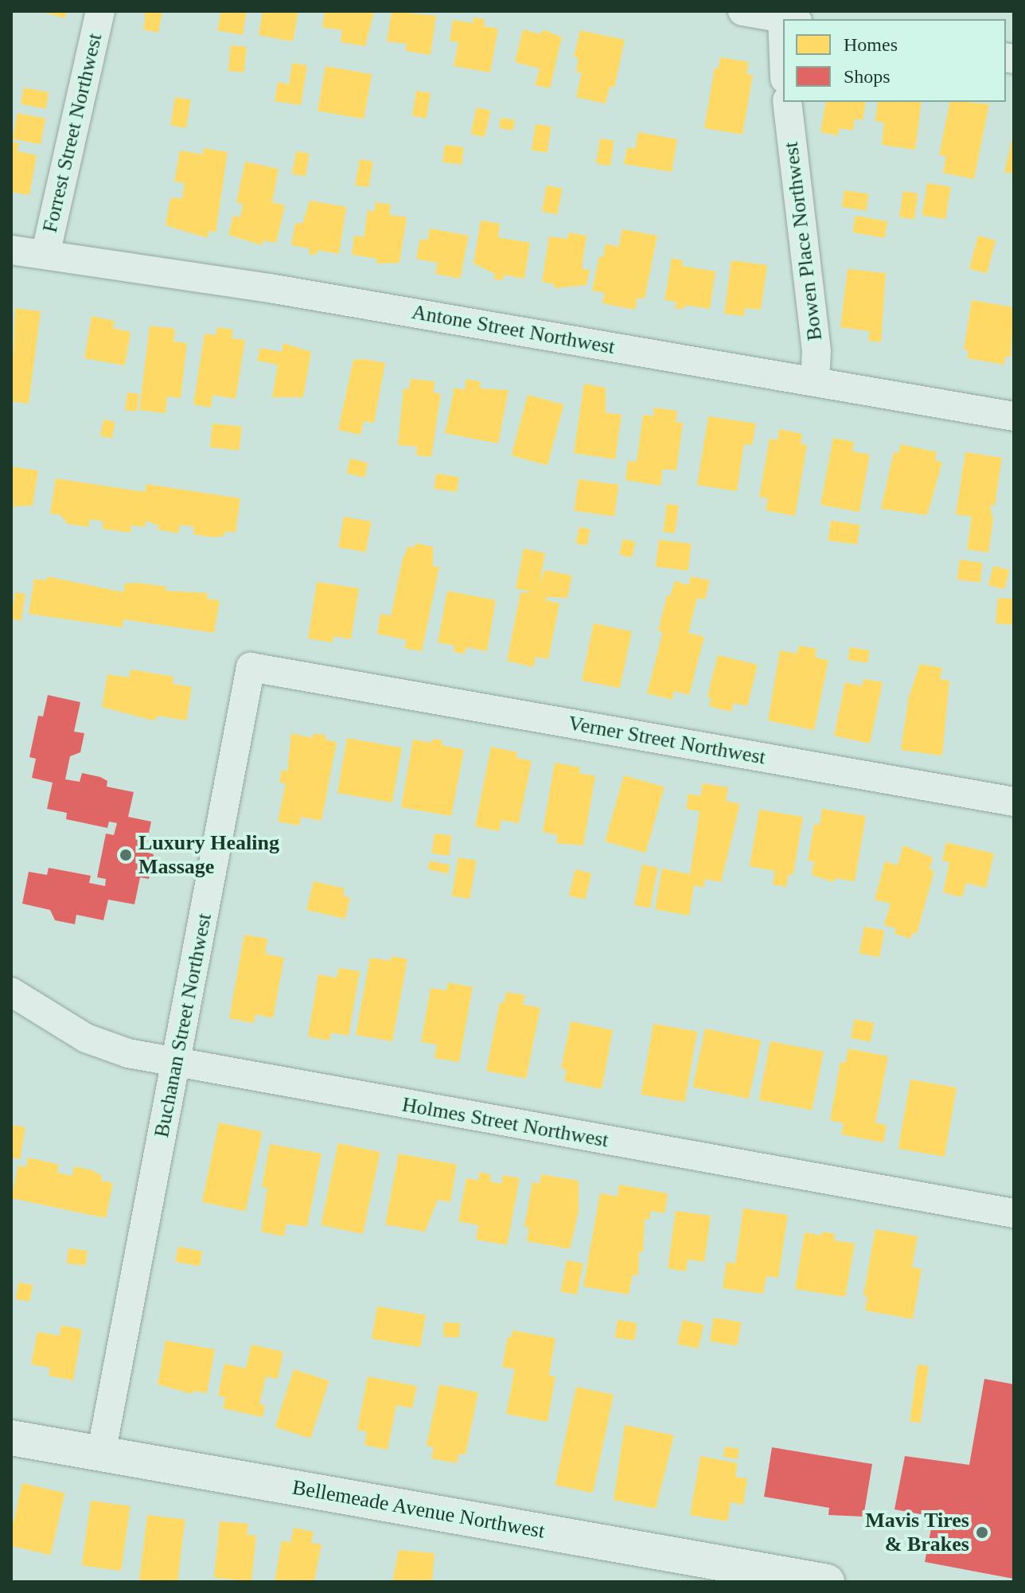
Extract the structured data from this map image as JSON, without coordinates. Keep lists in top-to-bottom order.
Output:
{
  "streets": {
    "street": [
      "Forrest Street Northwest",
      "Bowen Place Northwest",
      "Antone Street Northwest",
      "Verner Street Northwest",
      "Buchanan Street Northwest",
      "Holmes Street Northwest",
      "Bellemeade Avenue Northwest"
    ]
  },
  "crossings": [
    ["Forrest Street Northwest", "Antone Street Northwest"],
    ["Bowen Place Northwest", "Antone Street Northwest"],
    ["Verner Street Northwest", "Buchanan Street Northwest"],
    ["Buchanan Street Northwest", "Holmes Street Northwest"],
    ["Buchanan Street Northwest", "Bellemeade Avenue Northwest"]
  ],
  "places": ["Luxury Healing Massage", "Mavis Tires & Brakes"],
  "legend": ["Homes", "Shops"]
}
